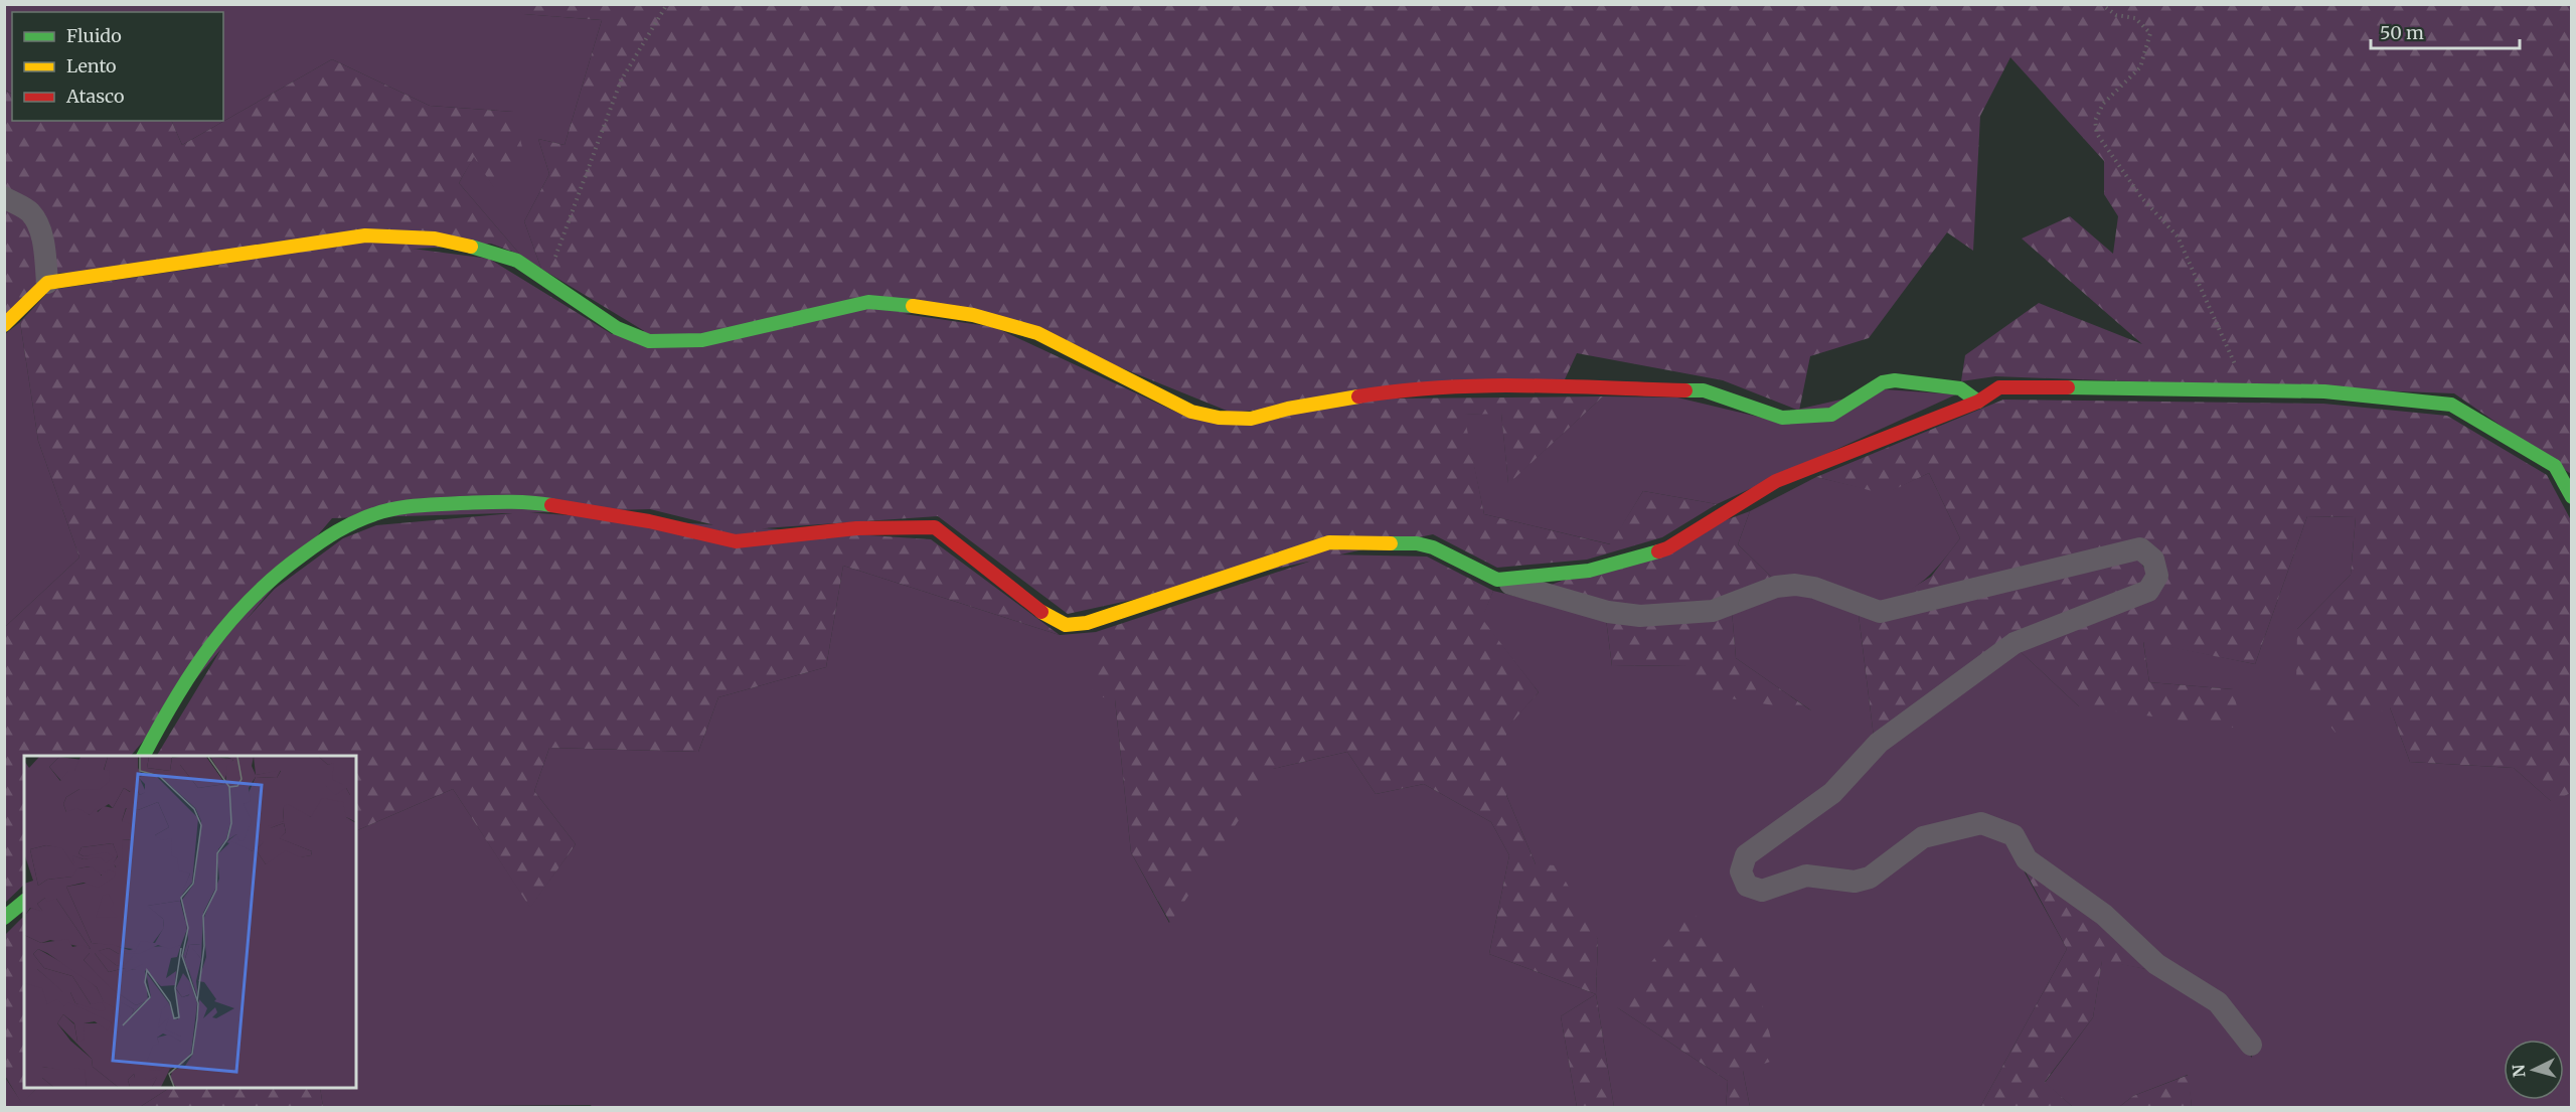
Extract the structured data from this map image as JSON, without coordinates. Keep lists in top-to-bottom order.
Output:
{
  "legend": ["Fluido", "Lento", "Atasco"],
  "scale_bar": "50 m",
  "north": "left"
}
